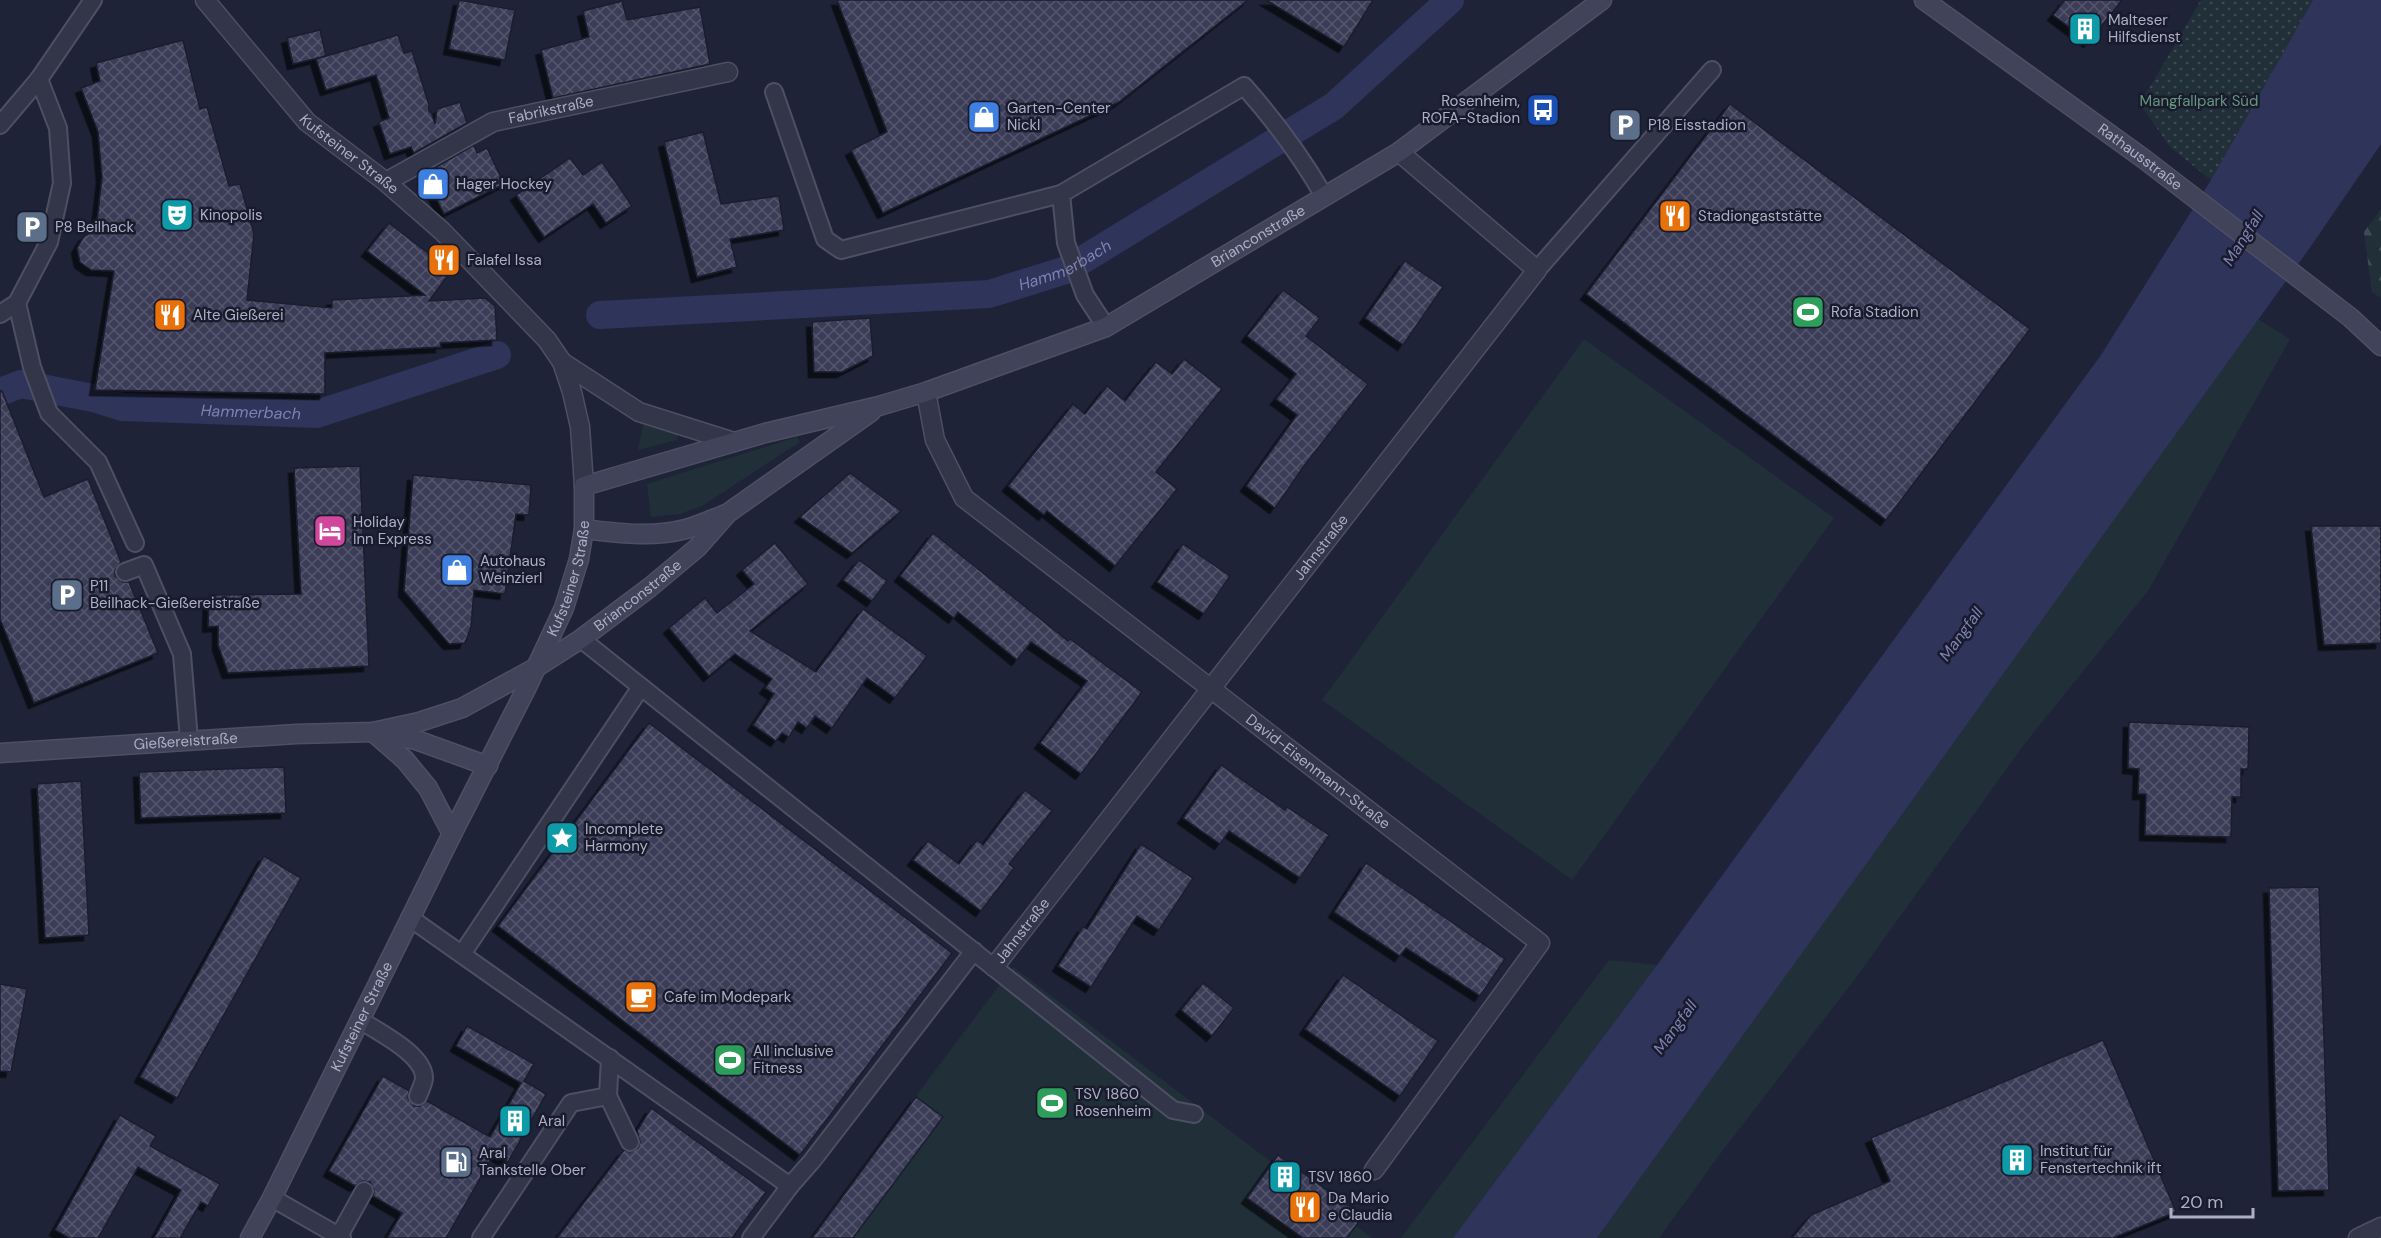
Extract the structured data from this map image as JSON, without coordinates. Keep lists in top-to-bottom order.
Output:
{
  "streets": {
    "main road": [
      "Kufsteiner Straße",
      "Rathausstraße",
      "Brianconstraße",
      "Gießereistraße"
    ],
    "street": ["Fabrikstraße", "Jahnstraße", "David-Eisenmann-Straße"]
  },
  "crossings": [
    ["Fabrikstraße", "Kufsteiner Straße"],
    ["Kufsteiner Straße", "Brianconstraße"],
    ["Kufsteiner Straße", "Gießereistraße"],
    ["Brianconstraße", "Gießereistraße"],
    ["Brianconstraße", "David-Eisenmann-Straße"],
    ["Jahnstraße", "David-Eisenmann-Straße"]
  ],
  "water": ["Mangfall", "Hammerbach"],
  "parks": ["Mangfallpark Süd"],
  "places": {
    "building": [
      "Malteser Hilfsdienst",
      "Aral",
      "Institut für Fenstertechnik ift",
      "TSV 1860"
    ],
    "bus stop": ["Rosenheim, ROFA-Stadion"],
    "shop": ["Garten-Center Nickl", "Hager Hockey", "Autohaus Weinzierl"],
    "parking": ["P18 Eisstadion", "P8 Beilhack", "P11 Beilhack-Gießereistraße"],
    "theatre": ["Kinopolis"],
    "restaurant": [
      "Stadiongaststätte",
      "Falafel Issa",
      "Alte Gießerei",
      "Da Mario e Claudia"
    ],
    "sports": ["Rofa Stadion", "All inclusive Fitness", "TSV 1860 Rosenheim"],
    "hotel": ["Holiday Inn Express"],
    "place": ["Incomplete Harmony"],
    "cafe": ["Cafe im Modepark"],
    "fuel station": ["Aral Tankstelle Ober"]
  },
  "scale_bar": "20 m"
}
